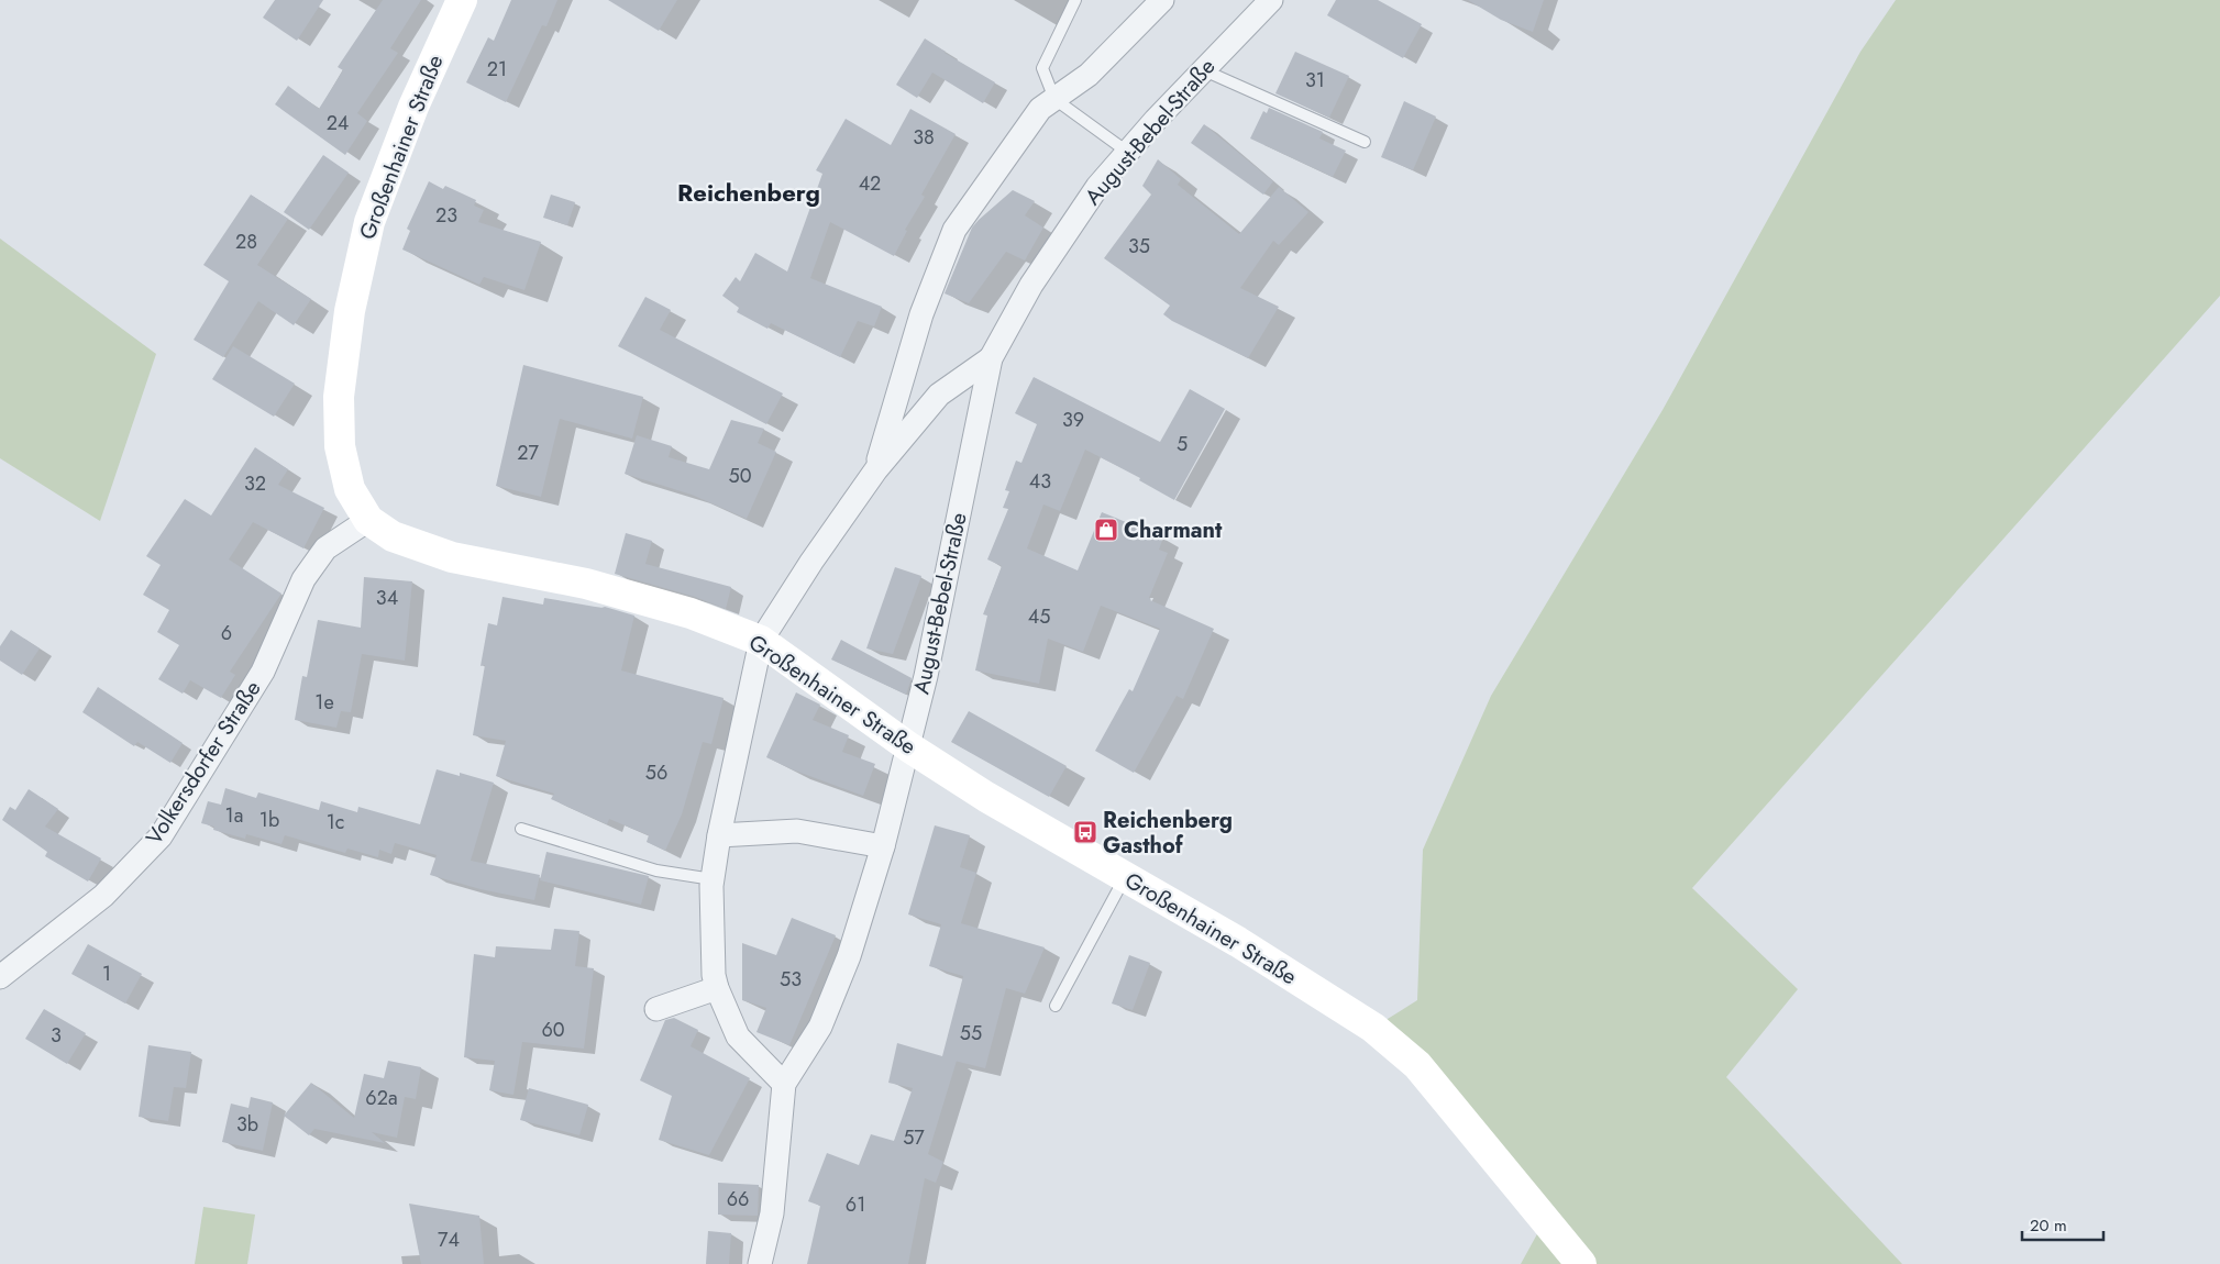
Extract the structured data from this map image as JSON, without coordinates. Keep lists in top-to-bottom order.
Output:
{
  "streets": {
    "street": ["August-Bebel-Straße", "Großenhainer Straße", "Volkersdorfer Straße"]
  },
  "crossings": [
    ["August-Bebel-Straße", "Großenhainer Straße"],
    ["Großenhainer Straße", "Volkersdorfer Straße"]
  ],
  "districts": ["Reichenberg"],
  "places": {
    "shop": ["Charmant"],
    "bus stop": ["Reichenberg Gasthof"]
  },
  "house_numbers": [
    "21",
    "31",
    "24",
    "38",
    "42",
    "23",
    "28",
    "35",
    "39",
    "5",
    "27",
    "50",
    "43",
    "32",
    "34",
    "45",
    "6",
    "1e",
    "56",
    "1a",
    "1b",
    "1c",
    "1",
    "53",
    "60",
    "55",
    "3",
    "62a",
    "3b",
    "57",
    "66",
    "61",
    "74"
  ],
  "scale_bar": "20 m"
}
